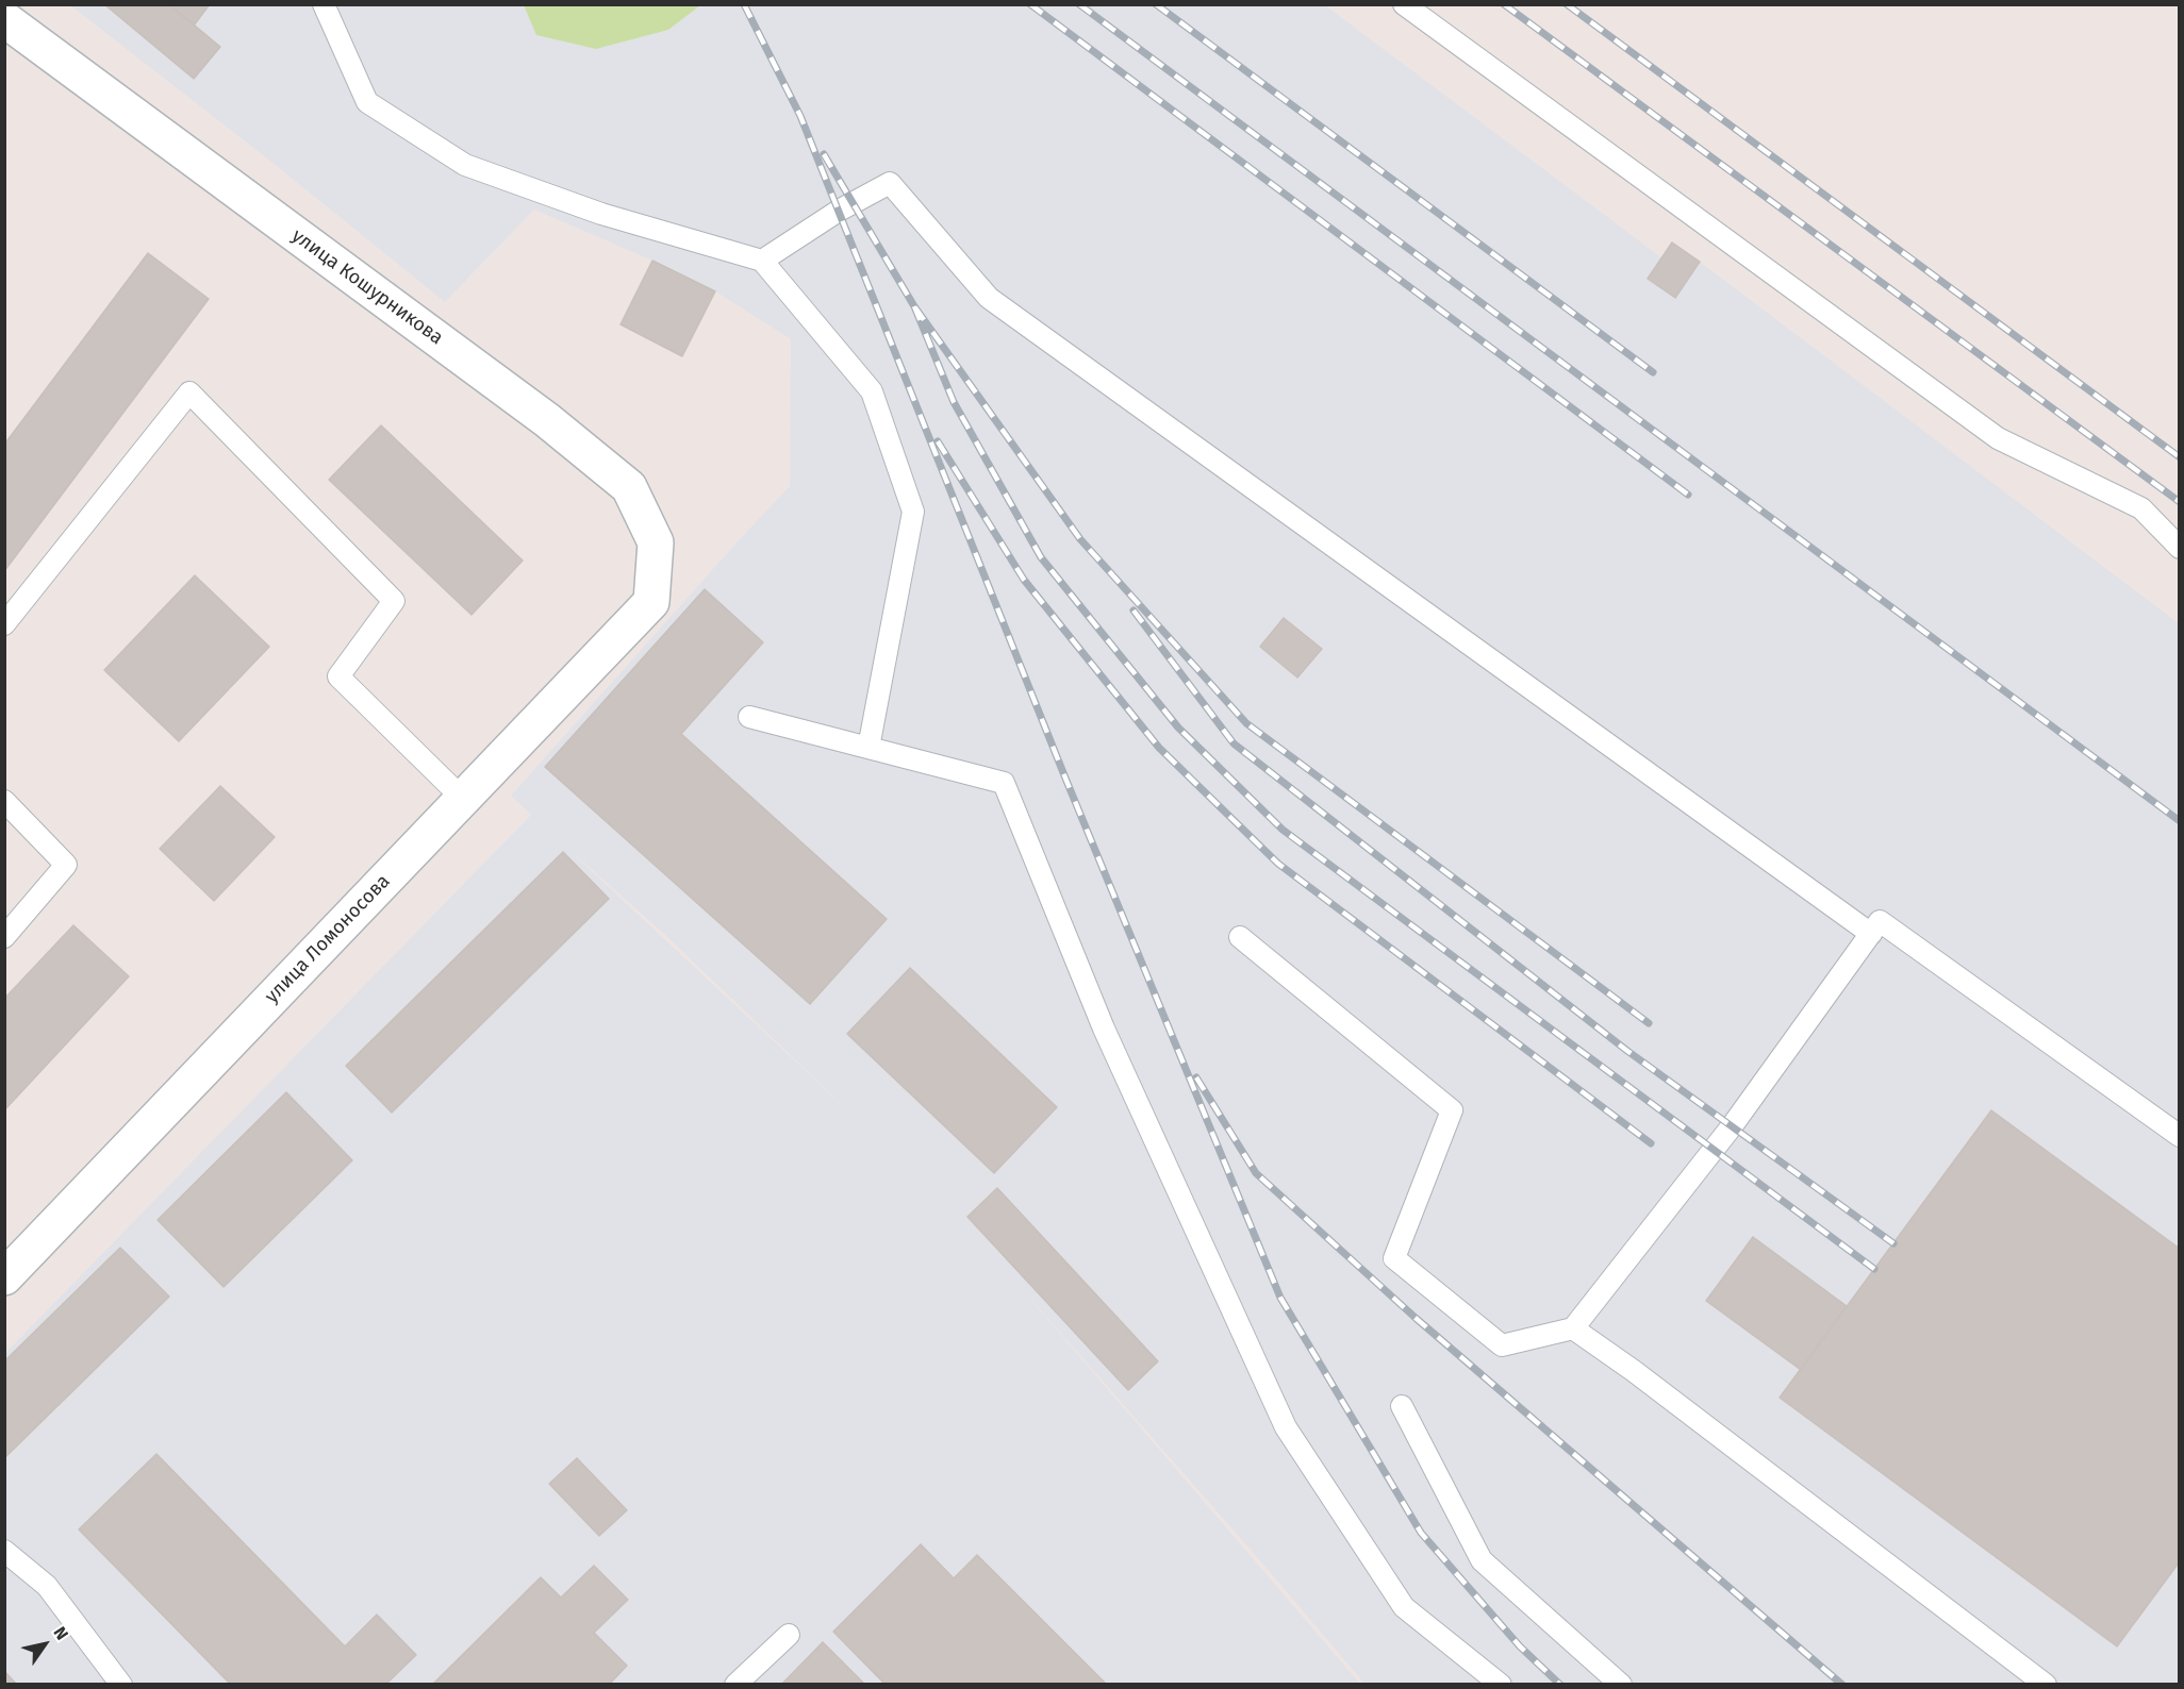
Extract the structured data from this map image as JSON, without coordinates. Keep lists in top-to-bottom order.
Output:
{
  "streets": {
    "street": ["улица Кошурникова", "улица Ломоносова"]
  },
  "crossings": [
    ["улица Кошурникова", "улица Ломоносова"]
  ],
  "north": "top right"
}
